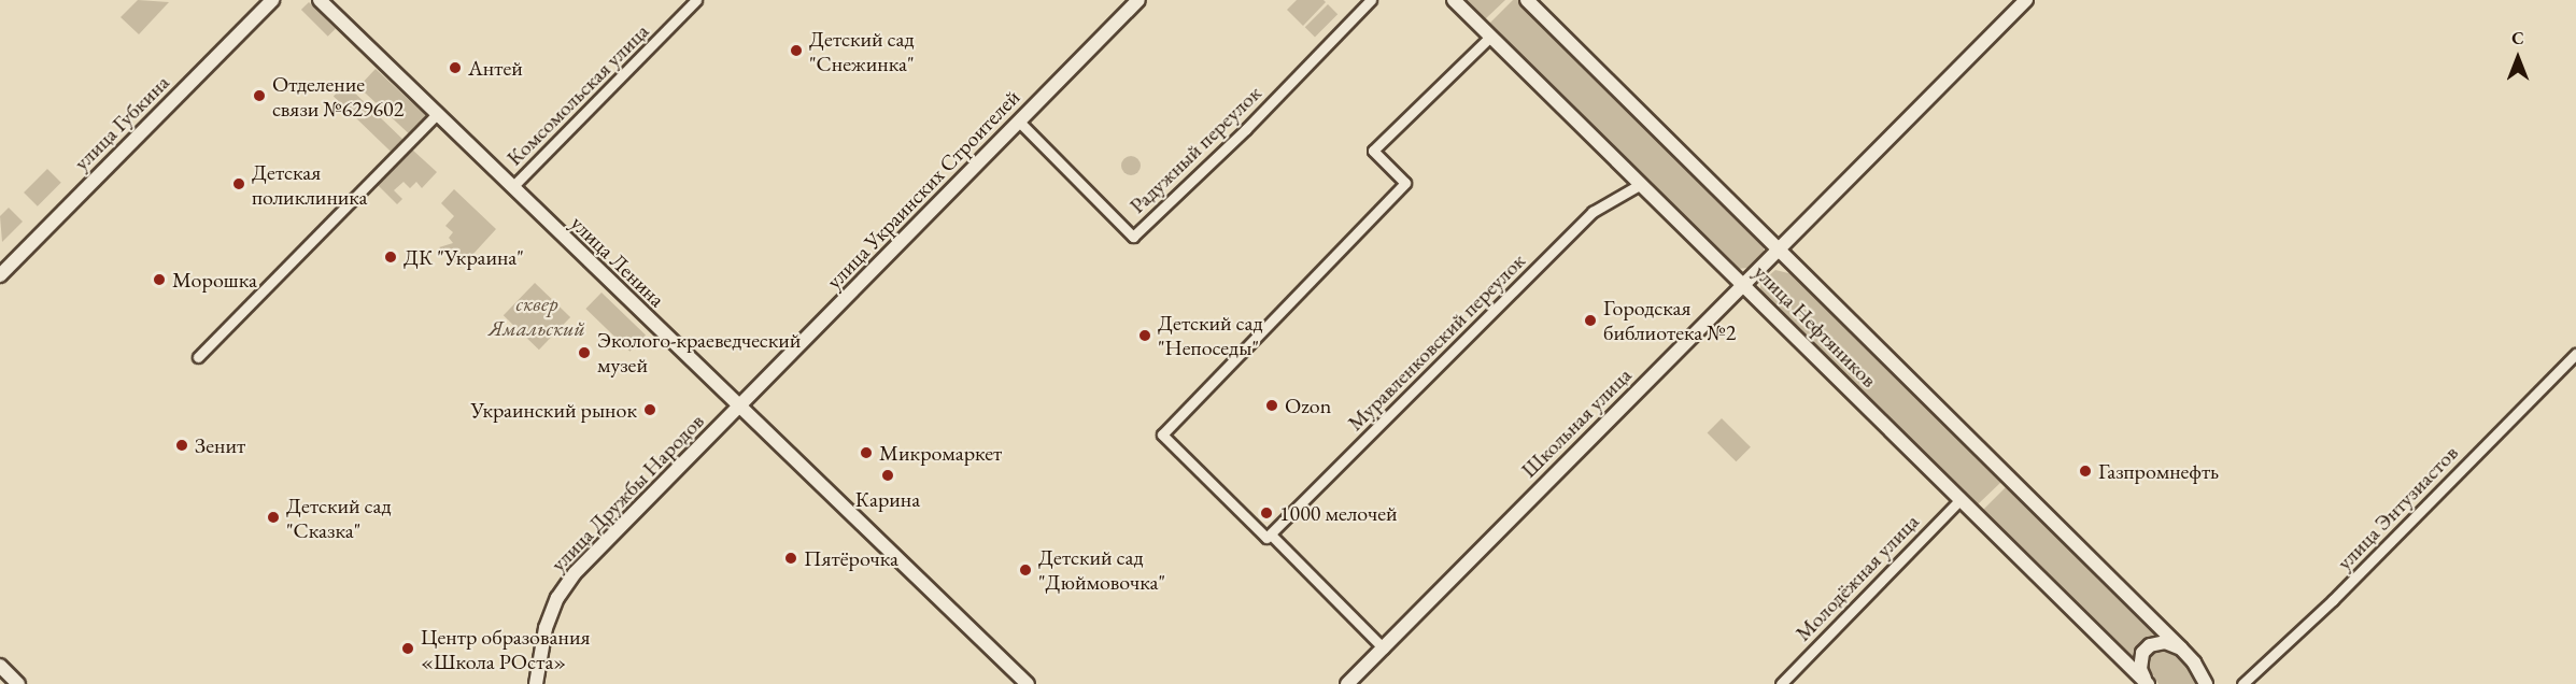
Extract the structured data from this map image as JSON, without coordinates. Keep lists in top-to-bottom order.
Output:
{
  "streets": {
    "main road": [
      "улица Губкина",
      "улица Украинских Строителей",
      "улица Ленина",
      "улица Нефтяников",
      "Школьная улица",
      "улица Дружбы Народов"
    ],
    "street": [
      "Комсомольская улица",
      "Радужный переулок",
      "Муравленковский переулок",
      "улица Энтузиастов",
      "Молодёжная улица"
    ]
  },
  "crossings": [
    ["Комсомольская улица", "улица Ленина"],
    ["Радужный переулок", "улица Украинских Строителей"],
    ["улица Украинских Строителей", "улица Ленина"],
    ["улица Украинских Строителей", "улица Дружбы Народов"],
    ["улица Ленина", "улица Дружбы Народов"],
    ["улица Нефтяников", "Муравленковский переулок"],
    ["улица Нефтяников", "Школьная улица"],
    ["улица Нефтяников", "Молодёжная улица"]
  ],
  "parks": ["сквер Ямальский"],
  "places": [
    "Детский сад \"Снежинка\"",
    "Антей",
    "Отделение связи №629602",
    "Детская поликлиника",
    "ДК \"Украина\"",
    "Морошка",
    "Городская библиотека №2",
    "Детский сад \"Непоседы\"",
    "Эколого-краеведческий музей",
    "Ozon",
    "Украинский рынок",
    "Зенит",
    "Микромаркет",
    "Газпромнефть",
    "Карина",
    "1000 мелочей",
    "Детский сад \"Сказка\"",
    "Пятёрочка",
    "Детский сад \"Дюймовочка\"",
    "Центр образования «Школа РОста»"
  ],
  "north": "top"
}
